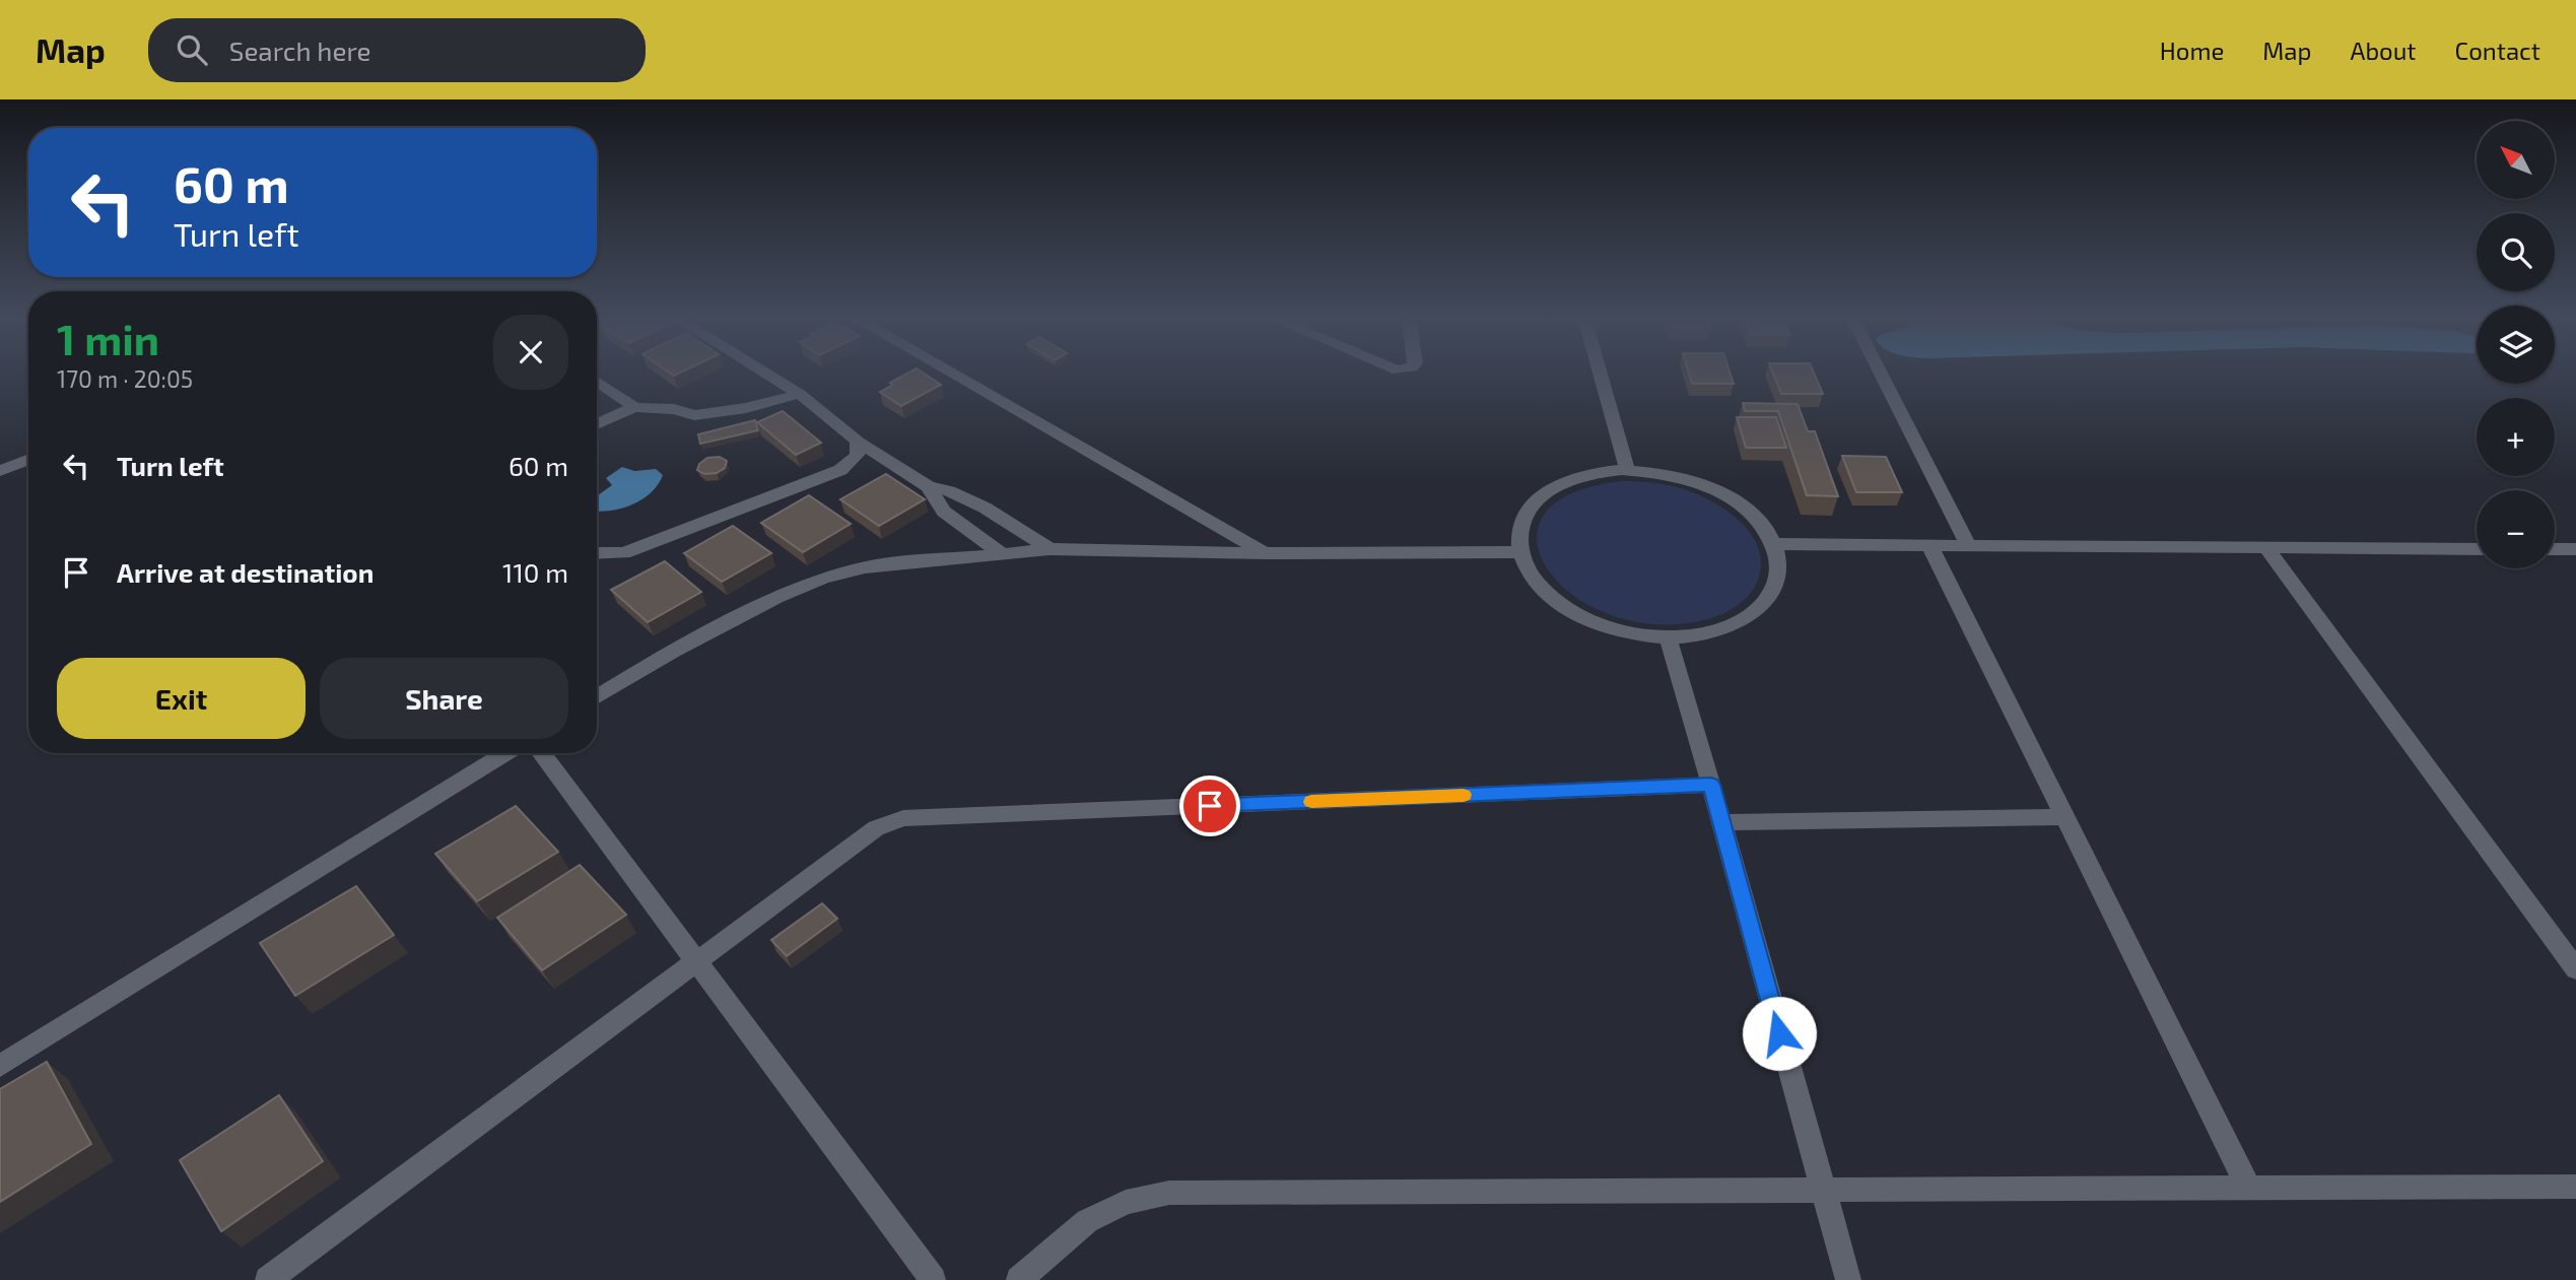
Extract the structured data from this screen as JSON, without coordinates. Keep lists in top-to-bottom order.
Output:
{
  "north": "top left",
  "page": {
    "header": "Map",
    "search": "Search here",
    "nav": [
      "Home",
      "Map",
      "About",
      "Contact"
    ],
    "map_buttons": ["+", "−"],
    "turn": ["60 m", "Turn left"],
    "heading": ["1 min", "170 m · 20:05"],
    "list": [
      {
        "name": "Turn left",
        "value": "60 m"
      },
      {
        "name": "Arrive at destination",
        "value": "110 m"
      }
    ],
    "buttons": ["Exit", "Share"]
  }
}
